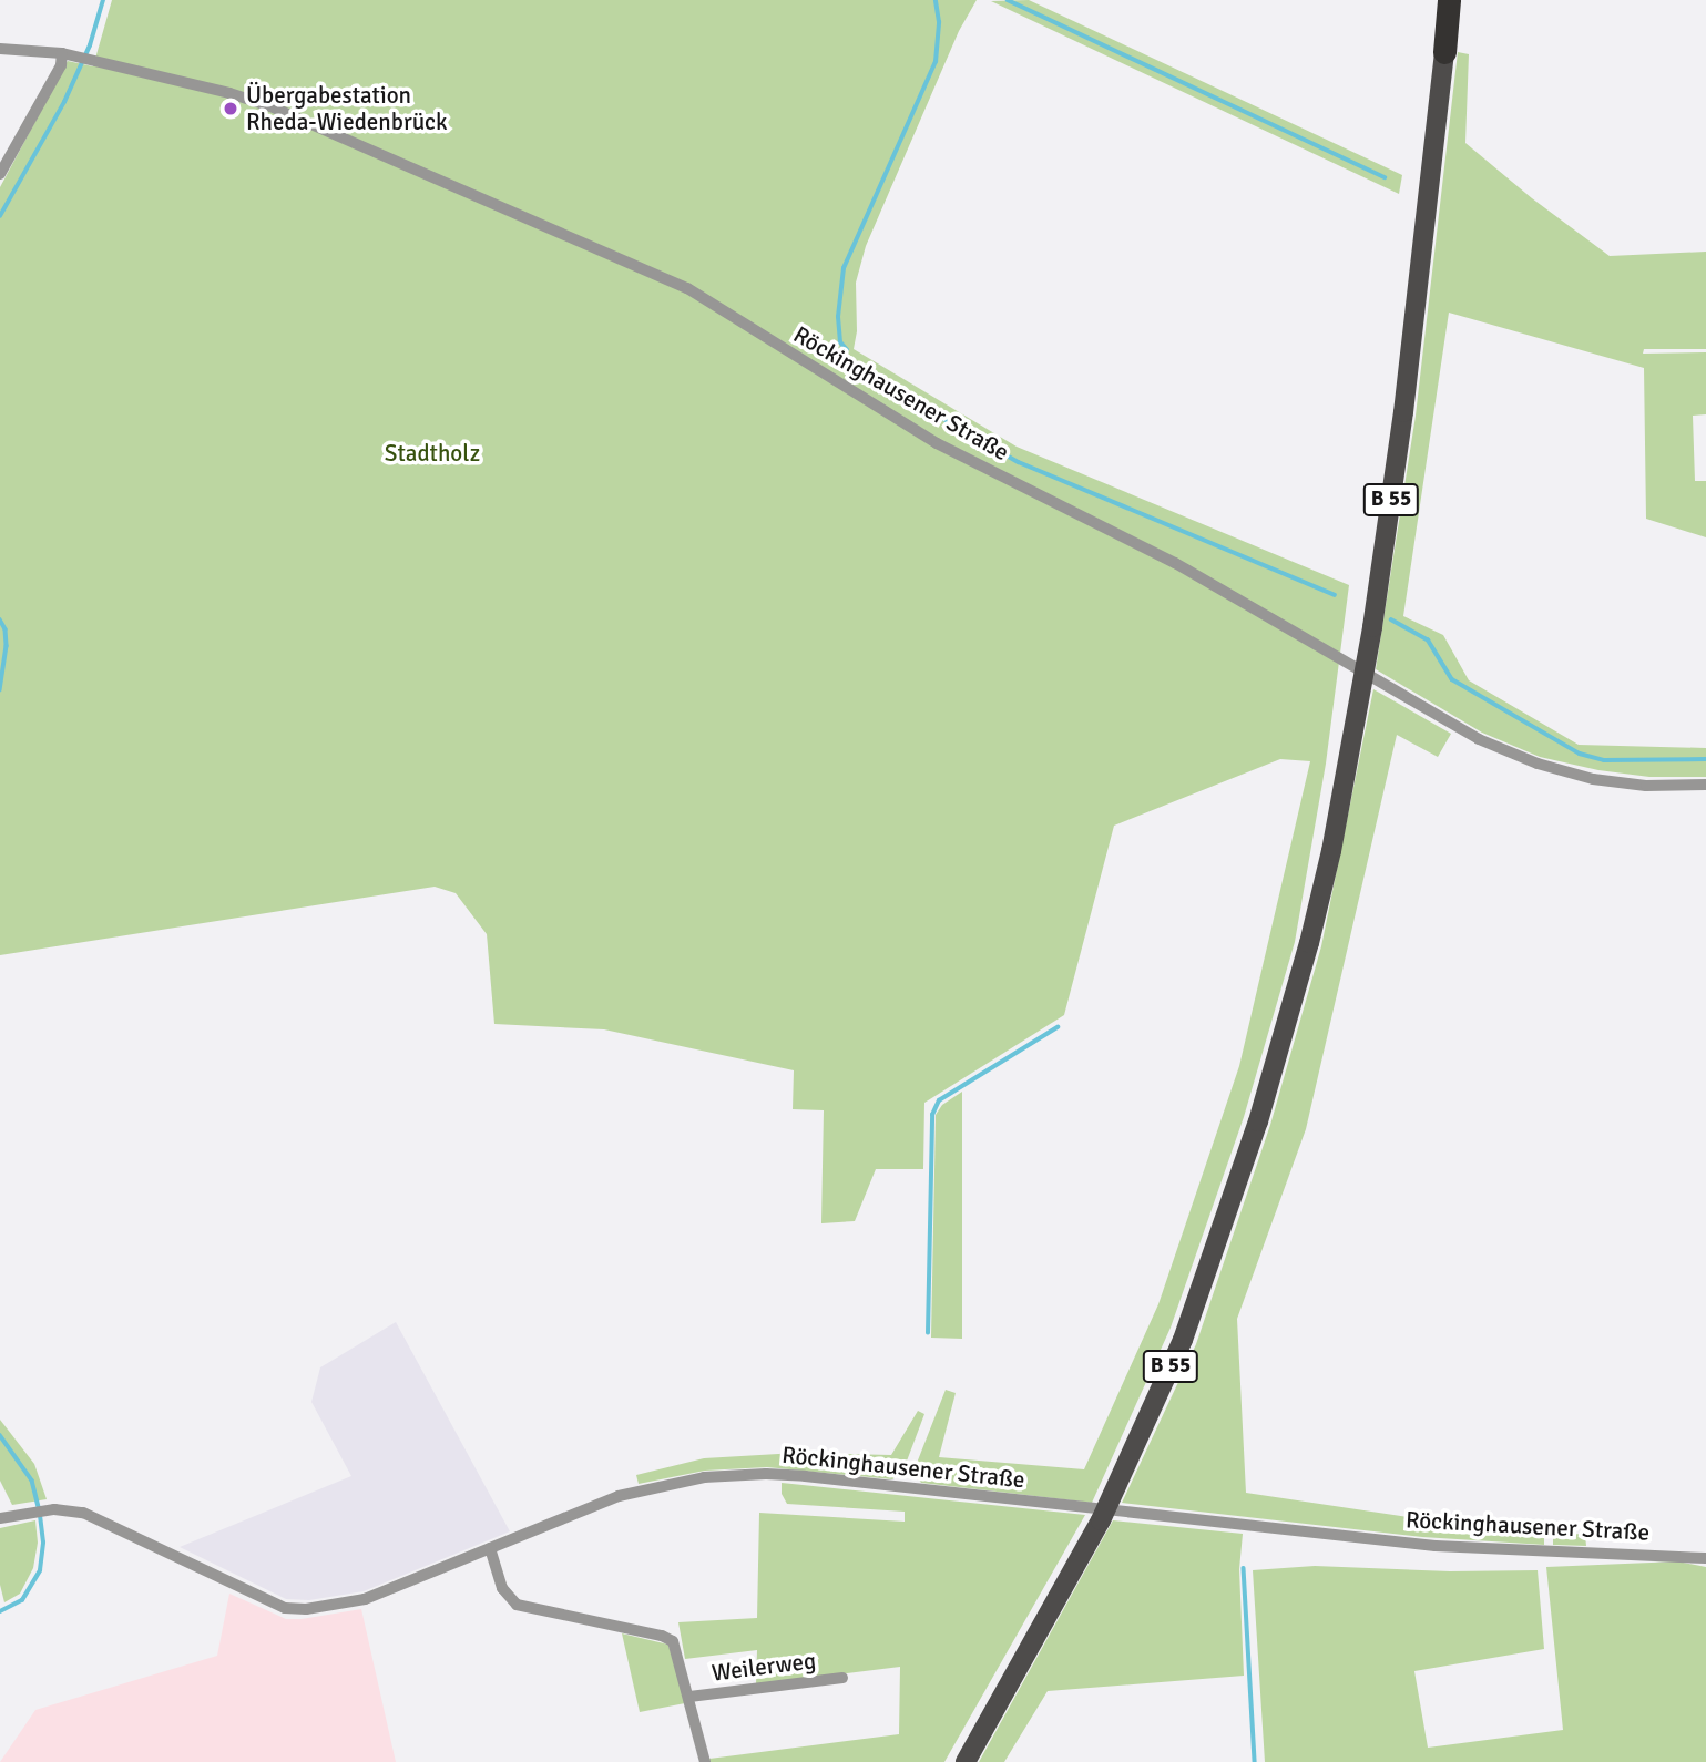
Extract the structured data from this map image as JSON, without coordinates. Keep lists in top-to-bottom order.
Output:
{
  "streets": {
    "highway": ["B 55"],
    "street": ["Röckinghausener Straße", "Weilerweg"]
  },
  "parks": ["Stadtholz"],
  "places": ["Übergabestation Rheda-Wiedenbrück"]
}
